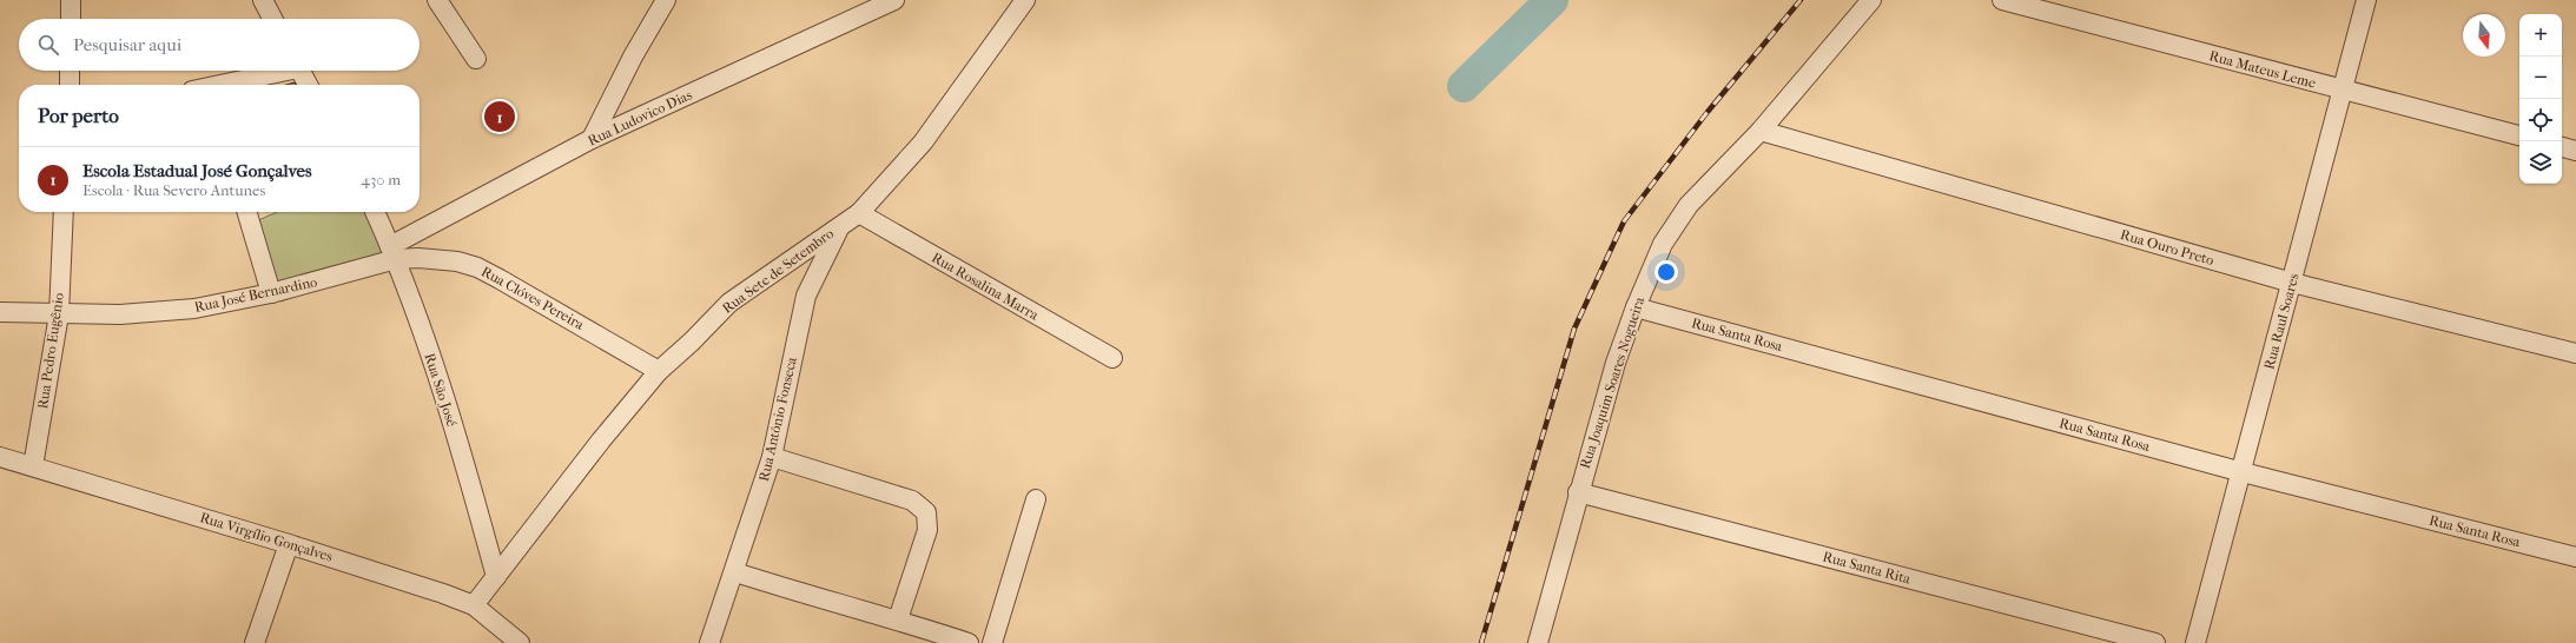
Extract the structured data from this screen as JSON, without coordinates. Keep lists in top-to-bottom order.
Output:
{
  "streets": {
    "street": [
      "Rua Mateus Leme",
      "Rua Ludovico Dias",
      "Rua Ouro Preto",
      "Rua Sete de Setembro",
      "Rua Rosalina Marra",
      "Rua José Bernardino",
      "Rua Clóves Pereira",
      "Rua Raul Soares",
      "Rua Santa Rosa",
      "Rua Pedro Eugênio",
      "Rua Joaquim Soares Nogueira",
      "Rua São José",
      "Rua Antônio Fonseca",
      "Rua Virgílio Gonçalves",
      "Rua Santa Rita"
    ]
  },
  "crossings": [
    ["Rua Mateus Leme", "Rua Raul Soares"],
    ["Rua Ludovico Dias", "Rua José Bernardino"],
    ["Rua Ludovico Dias", "Rua Clóves Pereira"],
    ["Rua Ludovico Dias", "Rua São José"],
    ["Rua Ouro Preto", "Rua Raul Soares"],
    ["Rua Ouro Preto", "Rua Joaquim Soares Nogueira"],
    ["Rua Sete de Setembro", "Rua Rosalina Marra"],
    ["Rua Sete de Setembro", "Rua Clóves Pereira"],
    ["Rua Sete de Setembro", "Rua São José"],
    ["Rua Sete de Setembro", "Rua Antônio Fonseca"],
    ["Rua Sete de Setembro", "Rua Virgílio Gonçalves"],
    ["Rua José Bernardino", "Rua Clóves Pereira"],
    ["Rua José Bernardino", "Rua Pedro Eugênio"],
    ["Rua José Bernardino", "Rua São José"],
    ["Rua Clóves Pereira", "Rua São José"],
    ["Rua Raul Soares", "Rua Santa Rosa"],
    ["Rua Santa Rosa", "Rua Joaquim Soares Nogueira"],
    ["Rua Pedro Eugênio", "Rua Virgílio Gonçalves"],
    ["Rua Joaquim Soares Nogueira", "Rua Santa Rita"]
  ],
  "north": "bottom",
  "page": {
    "map_buttons": ["+", "−"],
    "search": "Pesquisar aqui",
    "heading": "Por perto",
    "pins": "1",
    "list": [
      {
        "mark": "1",
        "name": "Escola Estadual José Gonçalves",
        "note": "Escola · Rua Severo Antunes",
        "value": "430 m"
      }
    ]
  }
}
